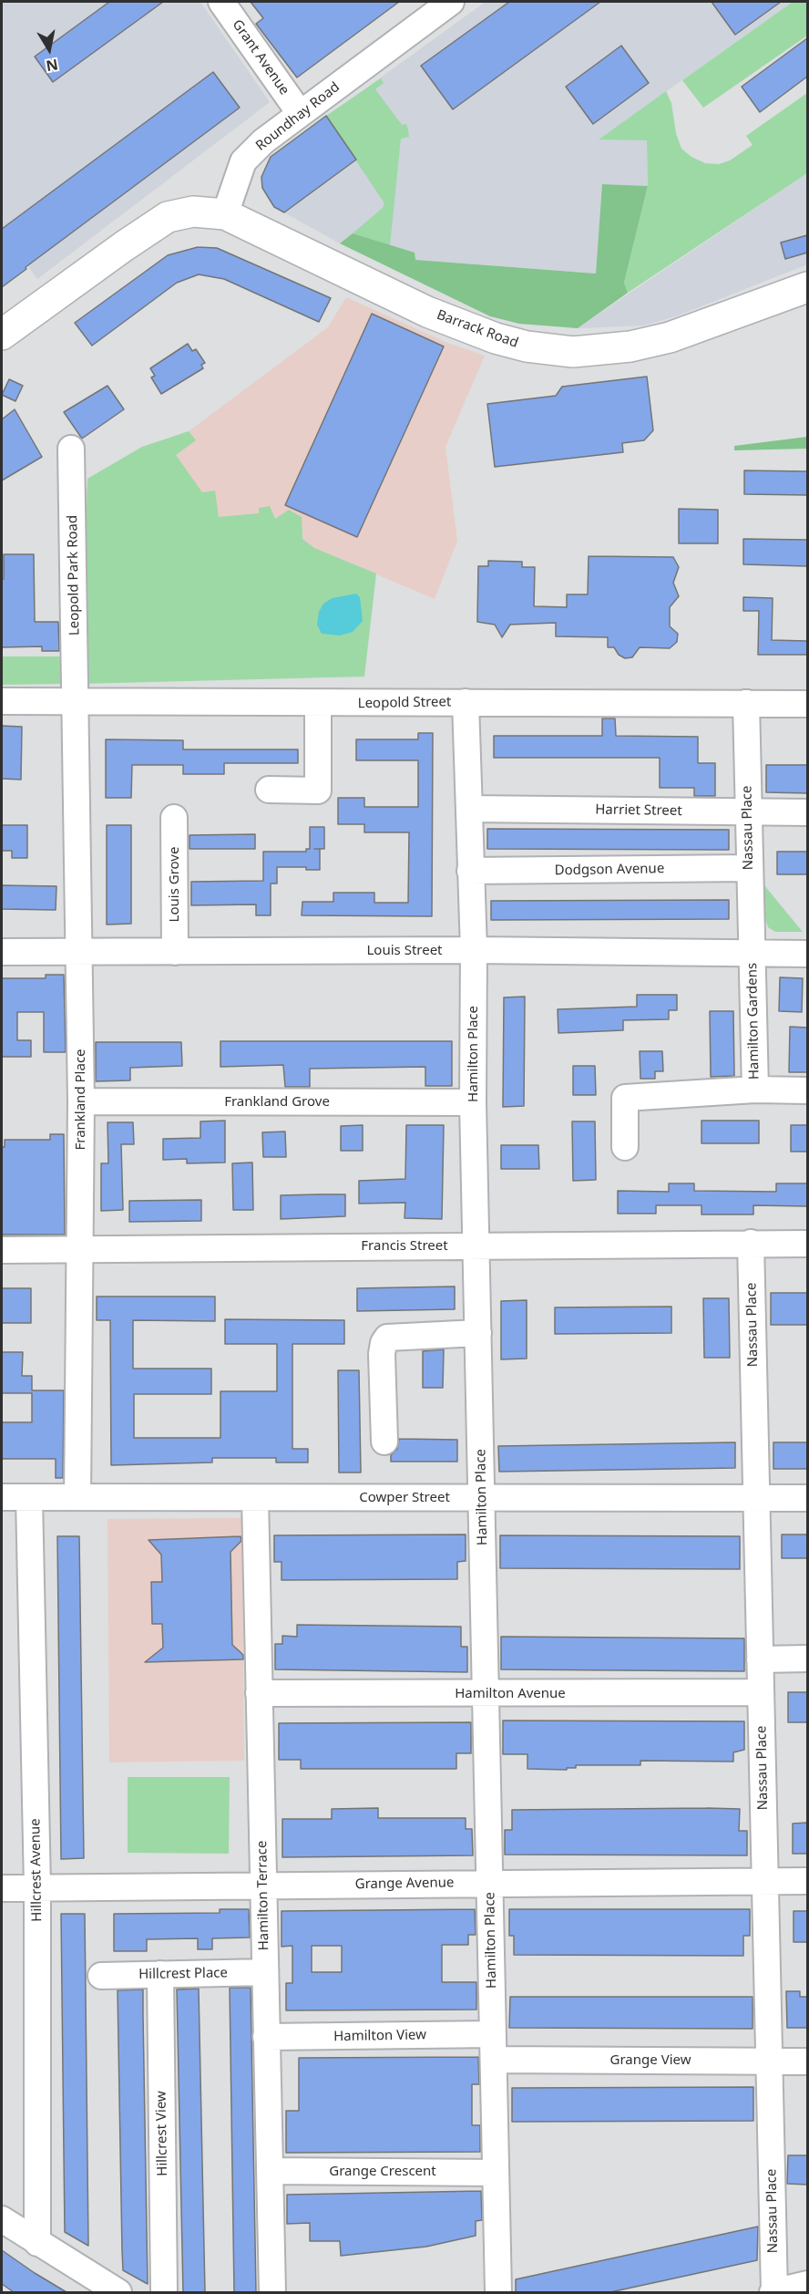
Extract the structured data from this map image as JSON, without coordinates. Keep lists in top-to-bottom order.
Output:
{
  "streets": {
    "main road": ["Barrack Road"],
    "street": [
      "Grant Avenue",
      "Roundhay Road",
      "Leopold Park Road",
      "Leopold Street",
      "Harriet Street",
      "Nassau Place",
      "Dodgson Avenue",
      "Louis Grove",
      "Louis Street",
      "Hamilton Gardens",
      "Hamilton Place",
      "Frankland Place",
      "Frankland Grove",
      "Francis Street",
      "Cowper Street",
      "Hamilton Avenue",
      "Hillcrest Avenue",
      "Grange Avenue",
      "Hamilton Terrace",
      "Hillcrest Place",
      "Hamilton View",
      "Grange View",
      "Hillcrest View",
      "Grange Crescent"
    ]
  },
  "crossings": [
    ["Grant Avenue", "Roundhay Road"],
    ["Roundhay Road", "Barrack Road"],
    ["Leopold Park Road", "Leopold Street"],
    ["Leopold Park Road", "Frankland Place"],
    ["Leopold Street", "Nassau Place"],
    ["Leopold Street", "Hamilton Place"],
    ["Leopold Street", "Frankland Place"],
    ["Harriet Street", "Nassau Place"],
    ["Harriet Street", "Hamilton Place"],
    ["Nassau Place", "Dodgson Avenue"],
    ["Nassau Place", "Louis Street"],
    ["Nassau Place", "Hamilton Gardens"],
    ["Nassau Place", "Francis Street"],
    ["Nassau Place", "Cowper Street"],
    ["Nassau Place", "Hamilton Avenue"],
    ["Nassau Place", "Grange Avenue"],
    ["Nassau Place", "Grange View"],
    ["Dodgson Avenue", "Hamilton Place"],
    ["Louis Grove", "Louis Street"],
    ["Louis Street", "Hamilton Gardens"],
    ["Louis Street", "Hamilton Place"],
    ["Louis Street", "Frankland Place"],
    ["Hamilton Place", "Frankland Grove"],
    ["Hamilton Place", "Francis Street"],
    ["Hamilton Place", "Cowper Street"],
    ["Hamilton Place", "Hamilton Avenue"],
    ["Hamilton Place", "Grange Avenue"],
    ["Hamilton Place", "Hamilton View"],
    ["Hamilton Place", "Grange View"],
    ["Hamilton Place", "Grange Crescent"],
    ["Frankland Place", "Frankland Grove"],
    ["Frankland Place", "Francis Street"],
    ["Frankland Place", "Cowper Street"],
    ["Cowper Street", "Hillcrest Avenue"],
    ["Cowper Street", "Hamilton Terrace"],
    ["Hamilton Avenue", "Hamilton Terrace"],
    ["Hillcrest Avenue", "Grange Avenue"],
    ["Grange Avenue", "Hamilton Terrace"],
    ["Hamilton Terrace", "Hillcrest Place"],
    ["Hamilton Terrace", "Hamilton View"],
    ["Hamilton Terrace", "Grange Crescent"],
    ["Hillcrest Place", "Hillcrest View"]
  ],
  "north": "bottom"
}
